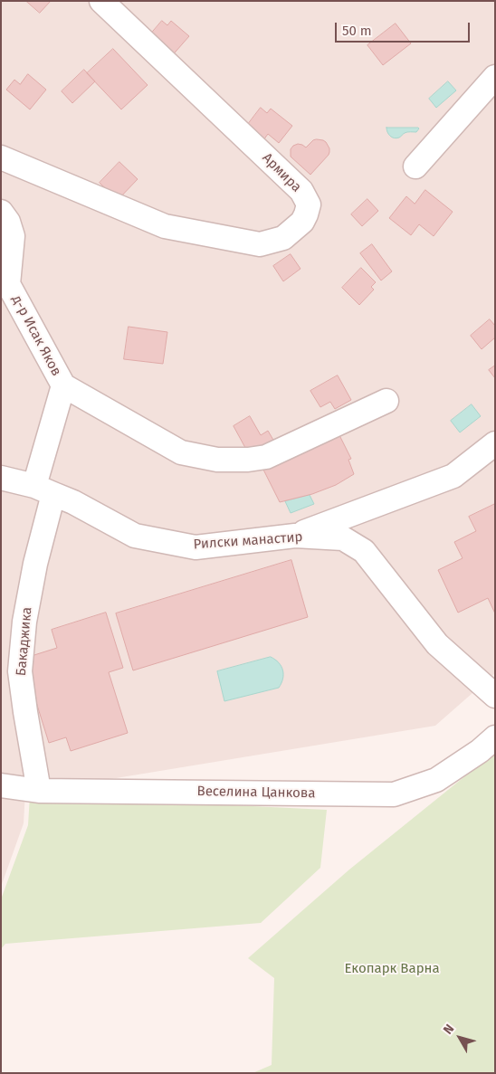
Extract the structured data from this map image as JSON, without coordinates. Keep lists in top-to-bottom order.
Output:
{
  "streets": {
    "street": [
      "Армира",
      "д-р Исак Яков",
      "Рилски манастир",
      "Бакаджика",
      "Веселина Цанкова"
    ]
  },
  "crossings": [
    ["д-р Исак Яков", "Рилски манастир"],
    ["д-р Исак Яков", "Бакаджика"],
    ["Рилски манастир", "Бакаджика"],
    ["Бакаджика", "Веселина Цанкова"]
  ],
  "parks": ["Екопарк Варна"],
  "scale_bar": "50 m",
  "north": "top left"
}
